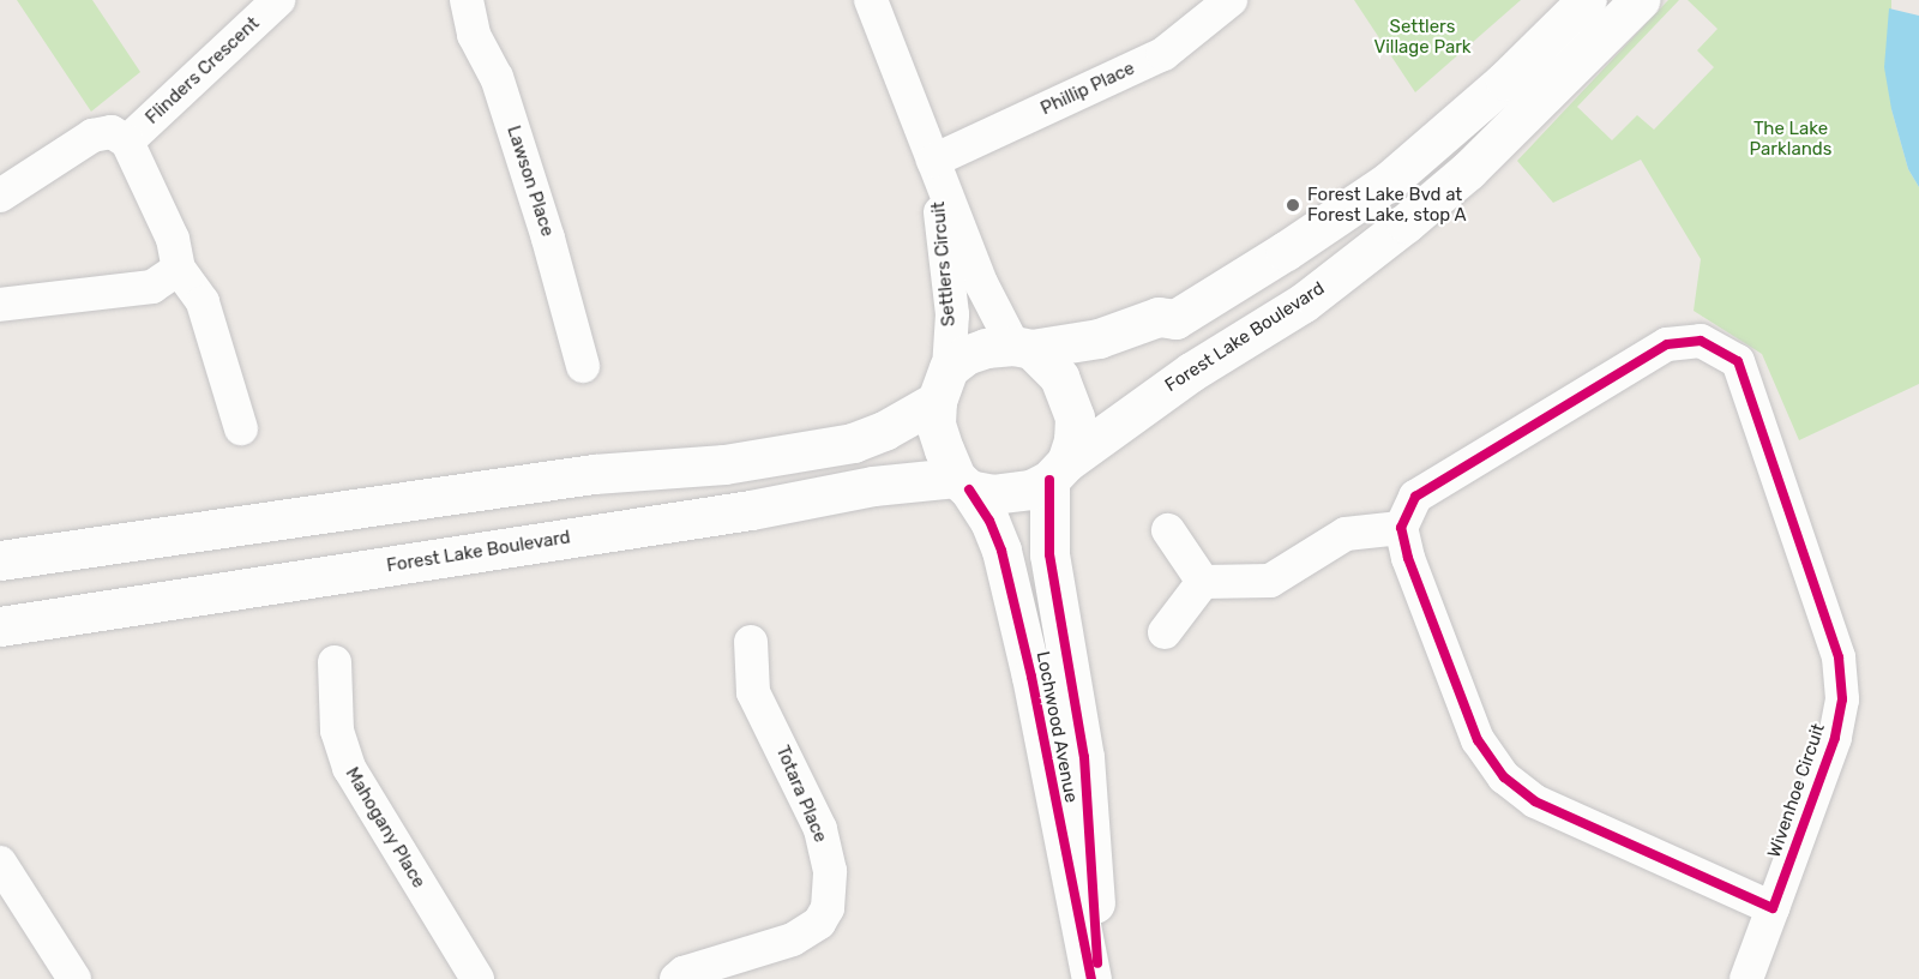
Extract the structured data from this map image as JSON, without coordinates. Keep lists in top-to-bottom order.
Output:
{
  "streets": {
    "main road": ["Forest Lake Boulevard", "Lochwood Avenue"],
    "street": [
      "Flinders Crescent",
      "Phillip Place",
      "Lawson Place",
      "Settlers Circuit",
      "Wivenhoe Circuit",
      "Totara Place",
      "Mahogany Place"
    ]
  },
  "crossings": [
    ["Phillip Place", "Settlers Circuit"],
    ["Settlers Circuit", "Forest Lake Boulevard"],
    ["Settlers Circuit", "Lochwood Avenue"],
    ["Forest Lake Boulevard", "Lochwood Avenue"]
  ],
  "parks": ["Settlers Village Park", "The Lake Parklands"],
  "places": ["Forest Lake Bvd at Forest Lake, stop A"]
}
